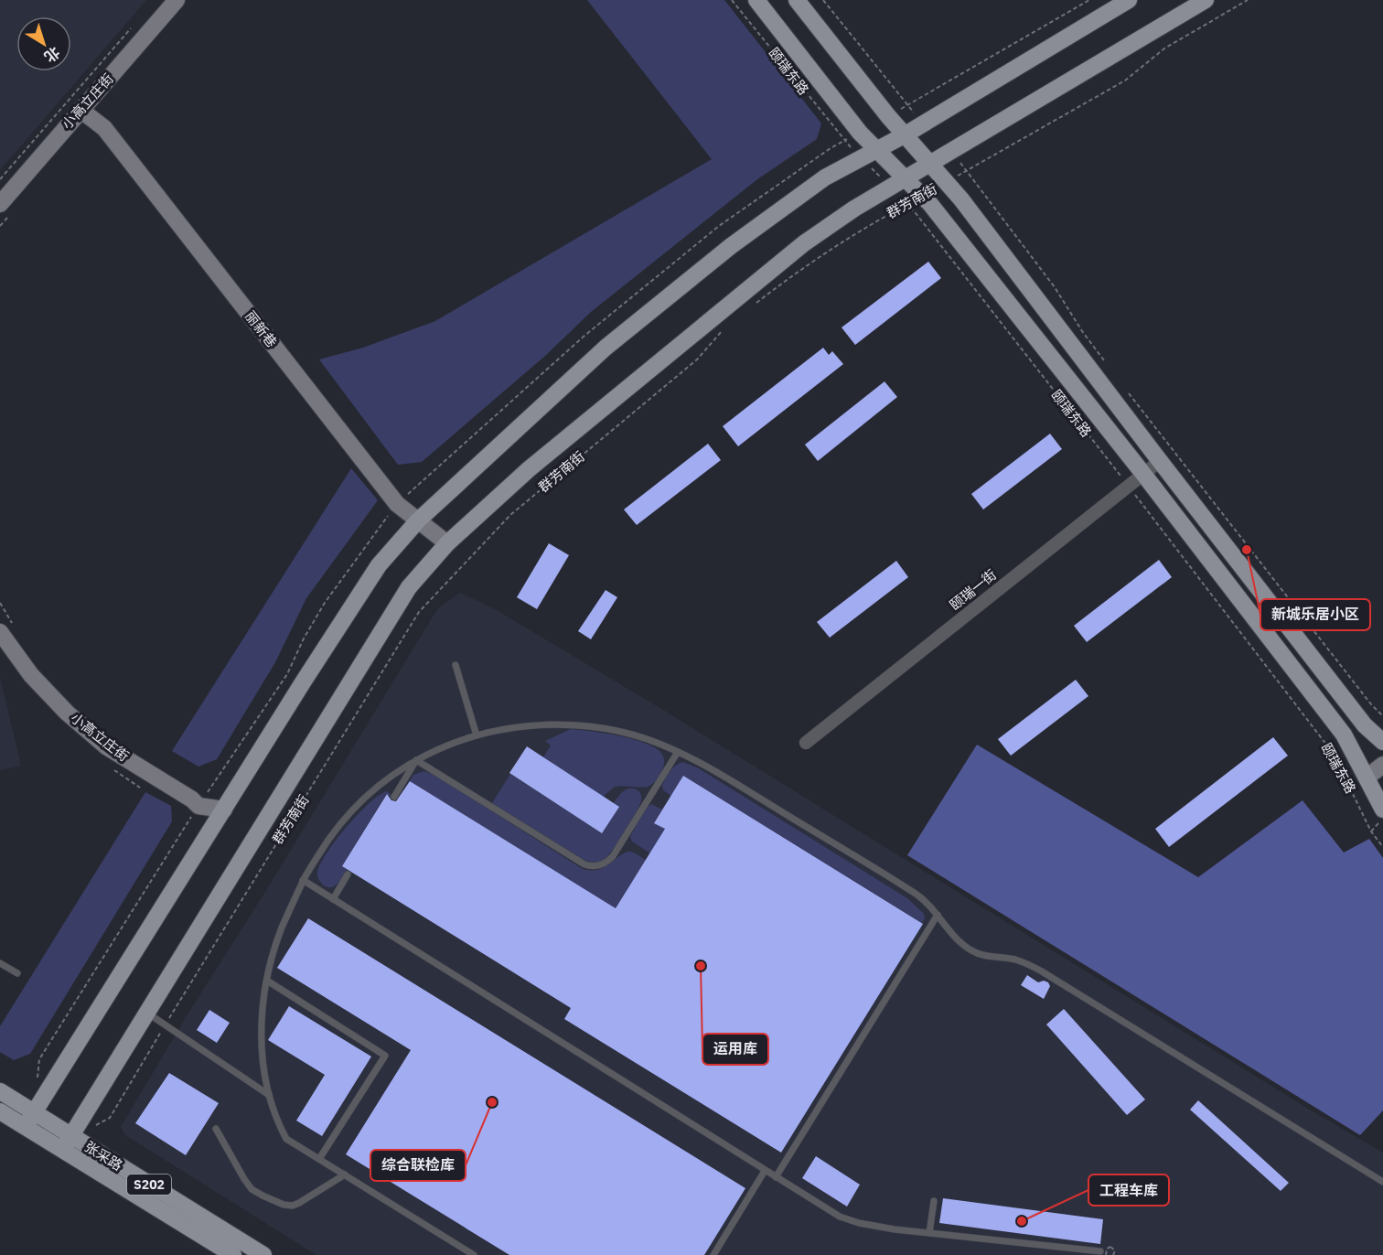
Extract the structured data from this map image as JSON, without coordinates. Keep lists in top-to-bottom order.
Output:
{
  "streets": {
    "main road": [
      "颐瑞东路",
      "群芳南街",
      "张采路",
      "S202"
    ],
    "street": ["小高立庄街", "丽新巷", "颐瑞一街"]
  },
  "crossings": [
    ["颐瑞东路", "群芳南街"],
    ["颐瑞东路", "颐瑞一街"],
    ["小高立庄街", "丽新巷"],
    ["群芳南街", "丽新巷"],
    ["群芳南街", "张采路"]
  ],
  "places": [
    "新城乐居小区",
    "运用库",
    "综合联检库",
    "工程车库"
  ],
  "north": "bottom right"
}
